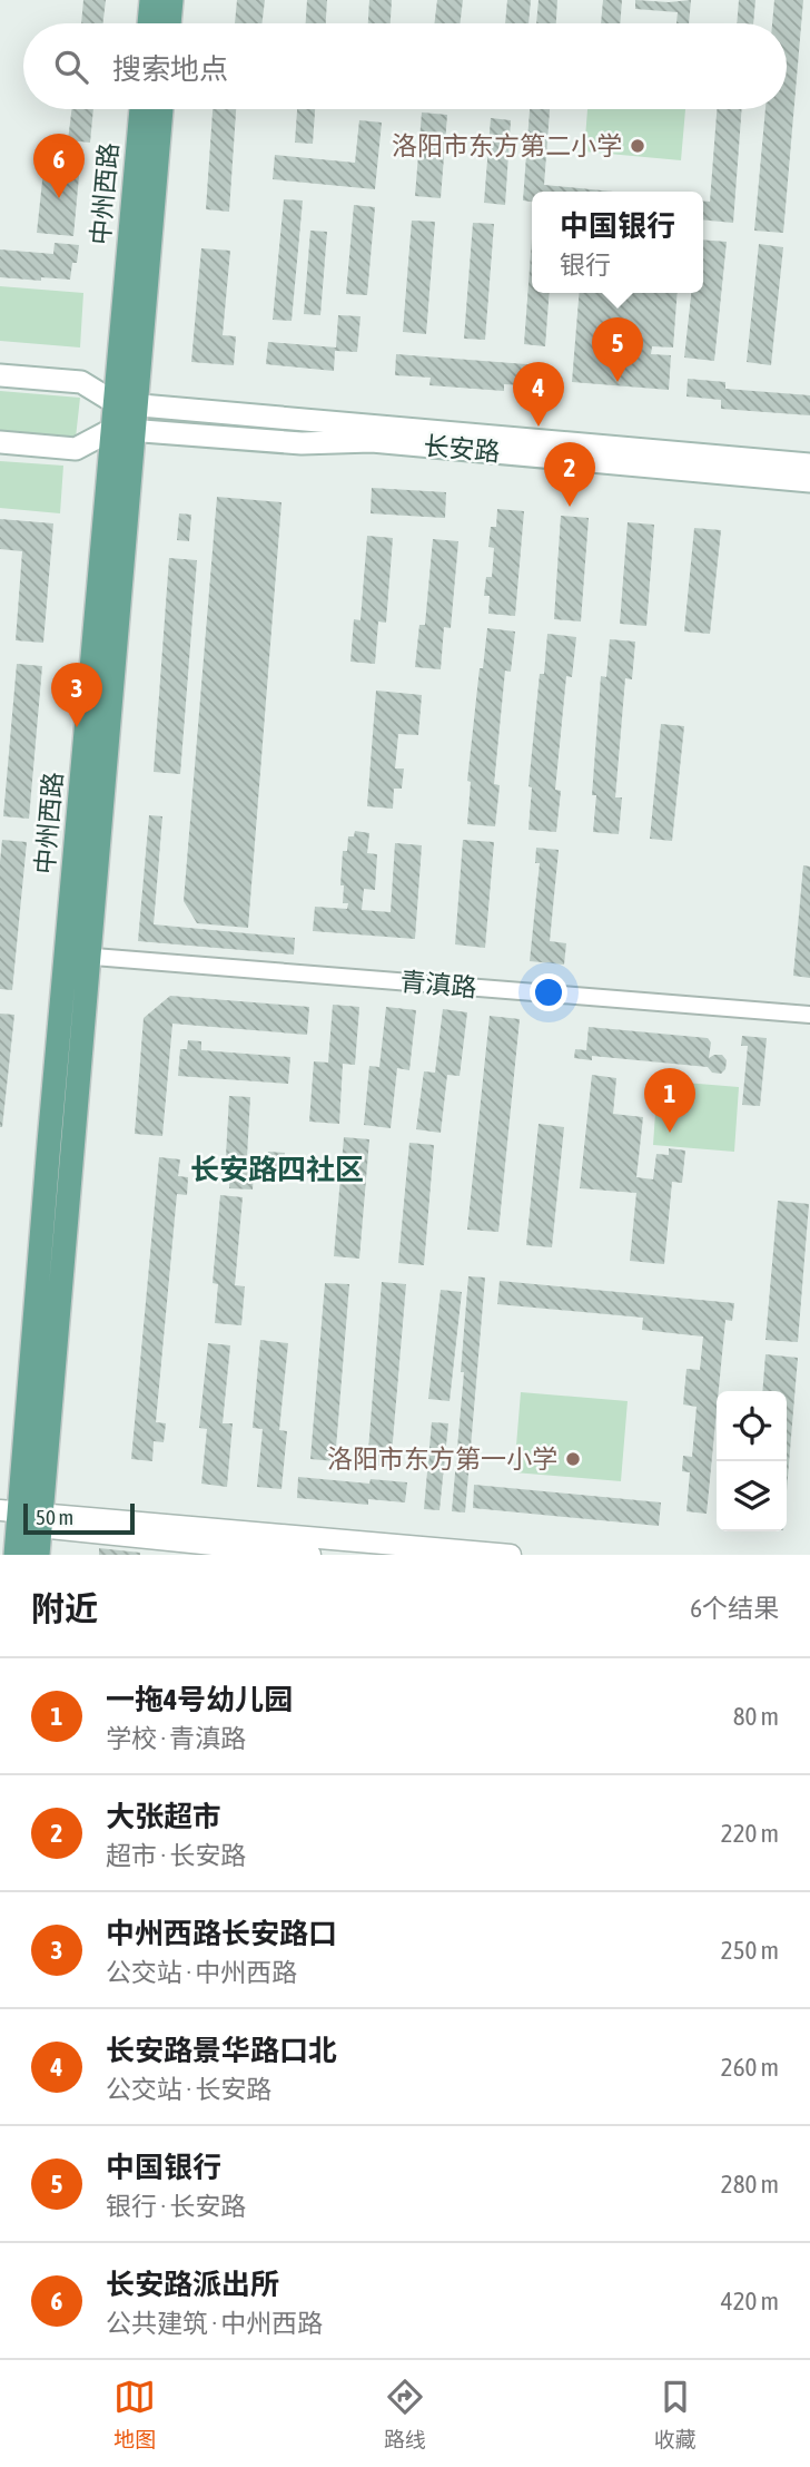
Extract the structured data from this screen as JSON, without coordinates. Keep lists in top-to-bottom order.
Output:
{
  "streets": {
    "main road": ["中州西路", "长安路"],
    "street": ["青滇路"]
  },
  "crossings": [
    ["中州西路", "长安路"],
    ["中州西路", "青滇路"]
  ],
  "districts": ["长安路四社区"],
  "places": ["洛阳市东方第二小学", "洛阳市东方第一小学"],
  "scale_bar": "50 m",
  "page": {
    "search": "搜索地点",
    "pins": [
      "6",
      "5",
      "4",
      "2",
      "3",
      "1"
    ],
    "popup": ["中国银行", "银行"],
    "scale": "50 m",
    "heading": ["附近", "6个结果"],
    "list": [
      {
        "mark": "1",
        "name": "一拖4号幼儿园",
        "note": "学校 · 青滇路",
        "value": "80 m"
      },
      {
        "mark": "2",
        "name": "大张超市",
        "note": "超市 · 长安路",
        "value": "220 m"
      },
      {
        "mark": "3",
        "name": "中州西路长安路口",
        "note": "公交站 · 中州西路",
        "value": "250 m"
      },
      {
        "mark": "4",
        "name": "长安路景华路口北",
        "note": "公交站 · 长安路",
        "value": "260 m"
      },
      {
        "mark": "5",
        "name": "中国银行",
        "note": "银行 · 长安路",
        "value": "280 m"
      },
      {
        "mark": "6",
        "name": "长安路派出所",
        "note": "公共建筑 · 中州西路",
        "value": "420 m"
      }
    ],
    "nav": ["地图", "路线", "收藏"]
  }
}
